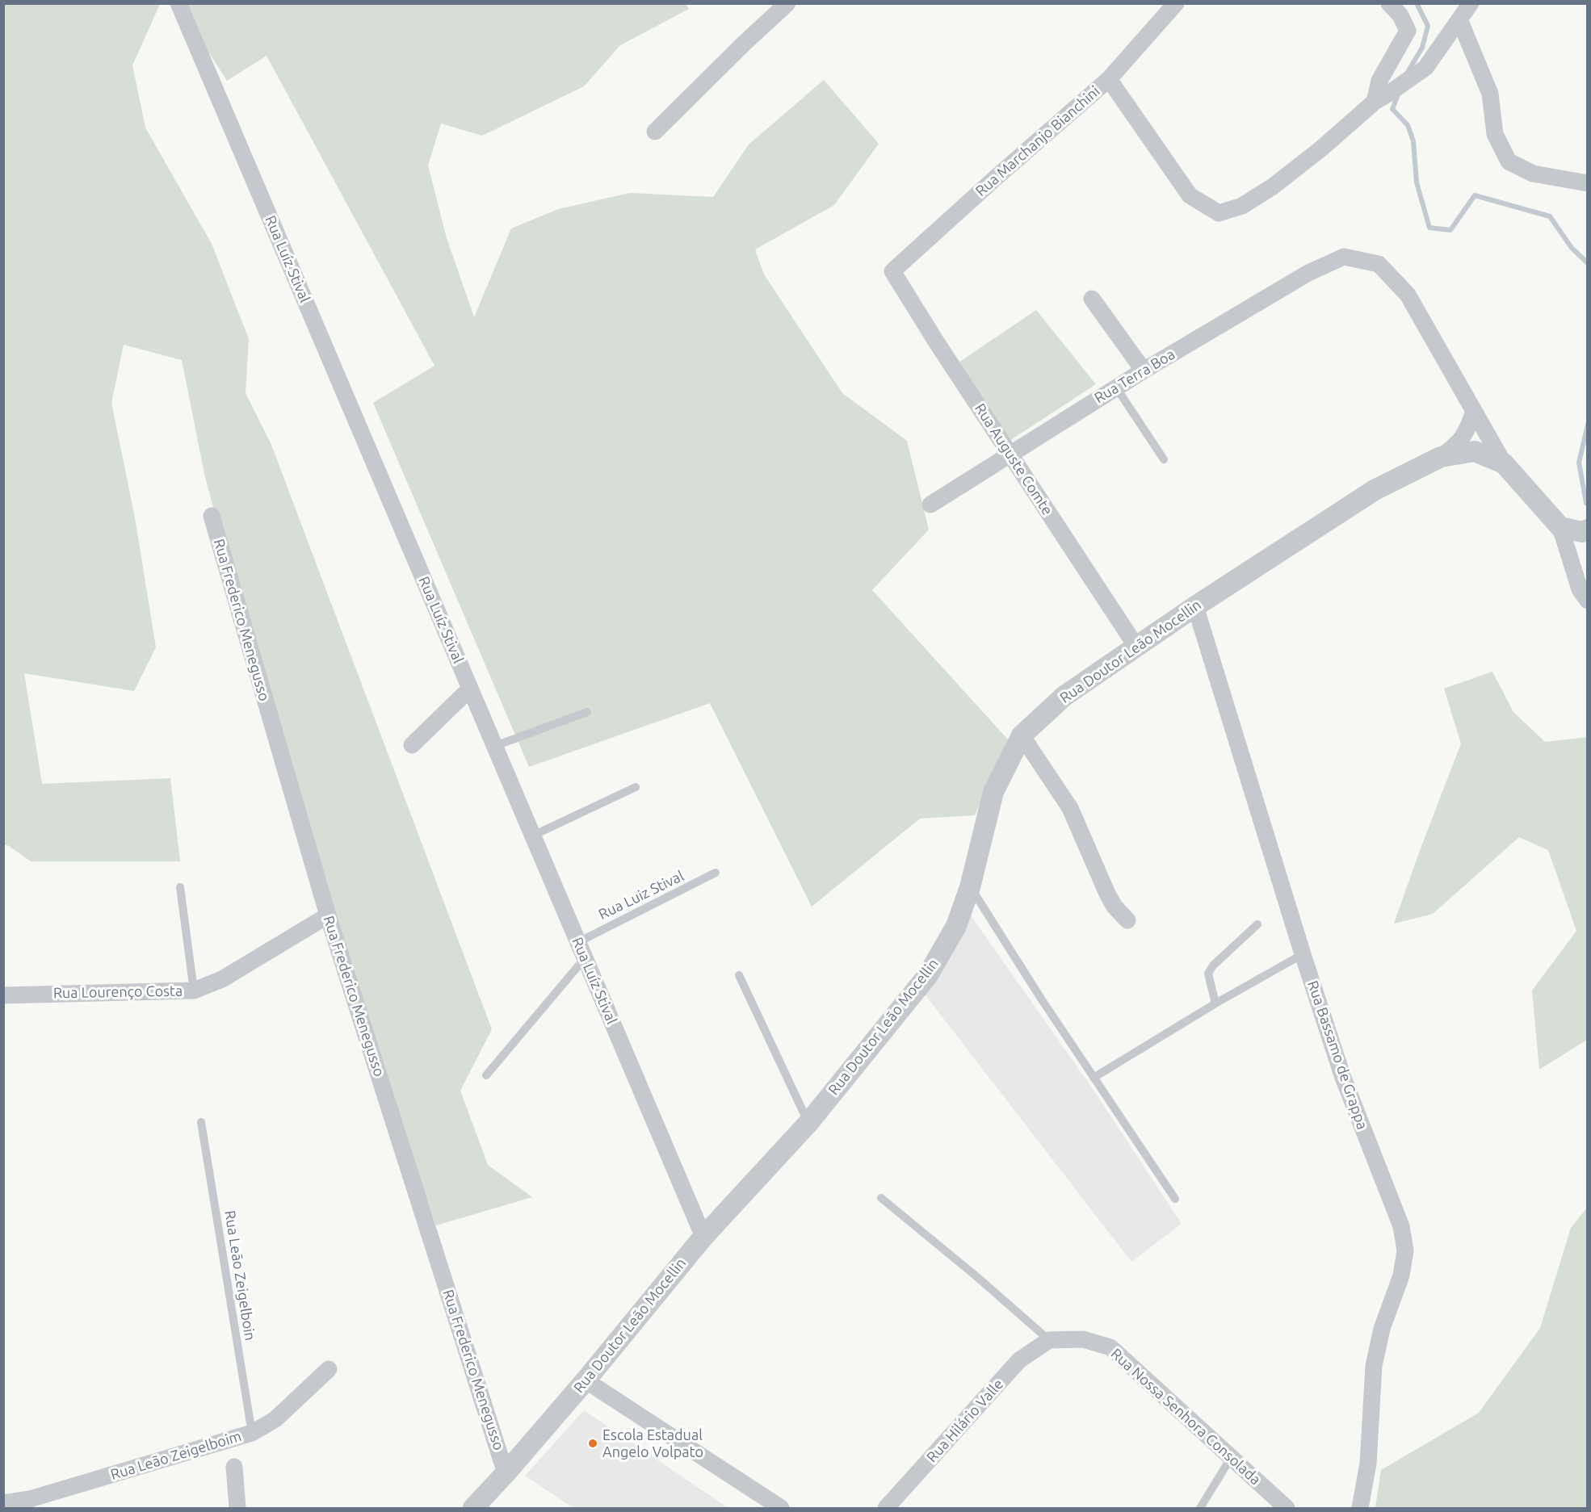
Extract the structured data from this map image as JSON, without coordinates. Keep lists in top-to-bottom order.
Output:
{
  "streets": {
    "street": [
      "Rua Marchanjo Bianchini",
      "Rua Luíz Stival",
      "Rua Terra Boa",
      "Rua Auguste Comte",
      "Rua Frederico Menegusso",
      "Rua Doutor Leão Mocellin",
      "Rua Lourenço Costa",
      "Rua Bassamo de Grappa",
      "Rua Nossa Senhora Consolada",
      "Rua Hilário Valle",
      "Rua Leão Zeigelboim"
    ],
    "lane": ["Rua Luiz Stival", "Rua Leão Zeigelboin"]
  },
  "crossings": [
    ["Rua Marchanjo Bianchini", "Rua Auguste Comte"],
    ["Rua Luíz Stival", "Rua Doutor Leão Mocellin"],
    ["Rua Luíz Stival", "Rua Luiz Stival"],
    ["Rua Terra Boa", "Rua Auguste Comte"],
    ["Rua Auguste Comte", "Rua Doutor Leão Mocellin"],
    ["Rua Frederico Menegusso", "Rua Doutor Leão Mocellin"],
    ["Rua Frederico Menegusso", "Rua Lourenço Costa"],
    ["Rua Doutor Leão Mocellin", "Rua Bassamo de Grappa"],
    ["Rua Leão Zeigelboin", "Rua Leão Zeigelboim"],
    ["Rua Nossa Senhora Consolada", "Rua Hilário Valle"]
  ],
  "places": ["Escola Estadual Angelo Volpato"]
}
